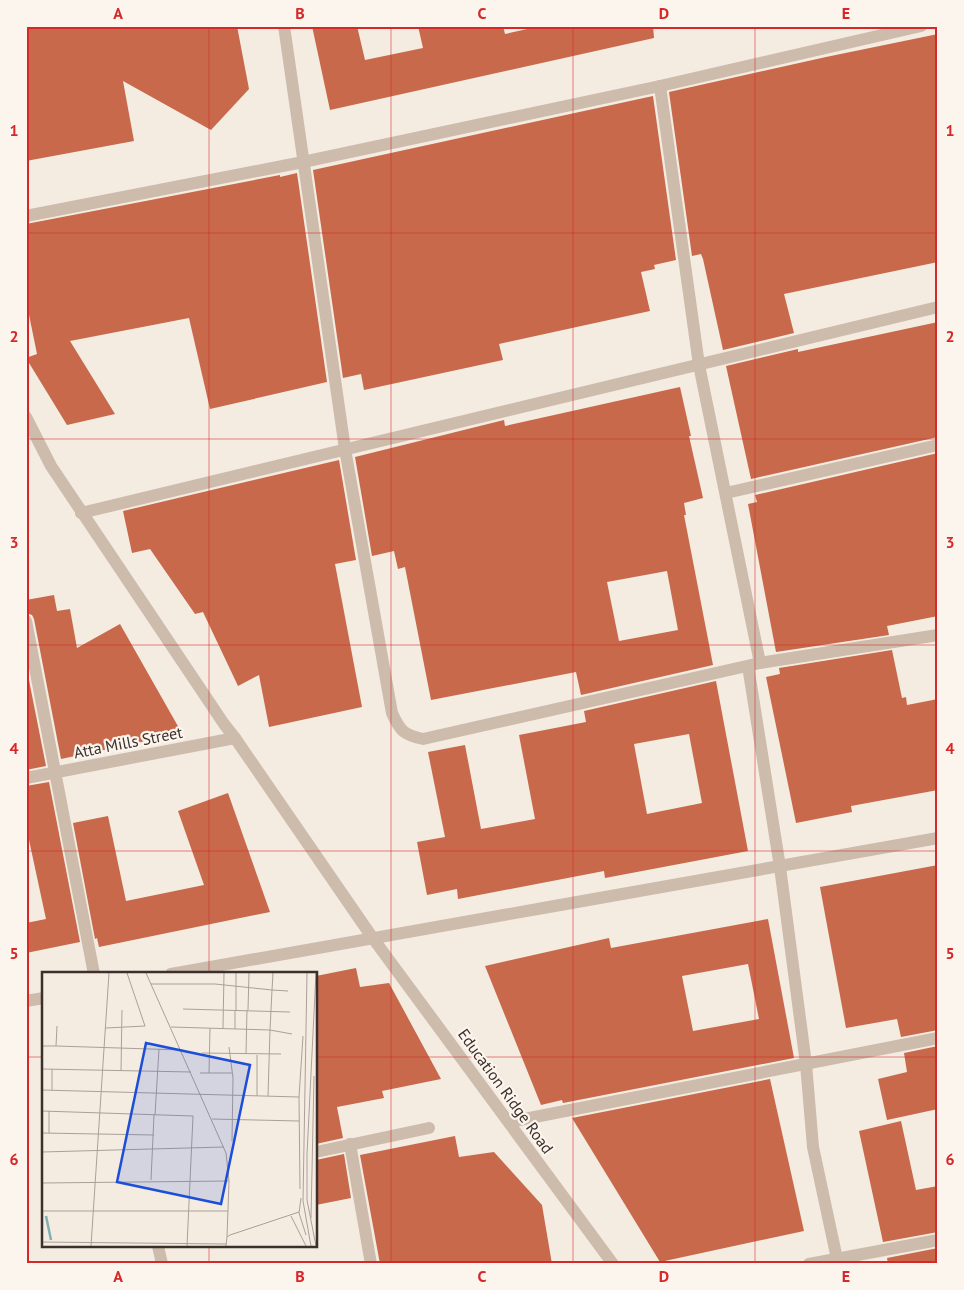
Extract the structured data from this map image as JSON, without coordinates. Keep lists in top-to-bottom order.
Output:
{
  "streets": {
    "street": ["Atta Mills Street", "Education Ridge Road"]
  },
  "crossings": [
    ["Atta Mills Street", "Education Ridge Road"]
  ],
  "grid": {
    "columns": [
      "A",
      "B",
      "C",
      "D",
      "E"
    ],
    "rows": [
      "1",
      "2",
      "3",
      "4",
      "5",
      "6"
    ]
  }
}
